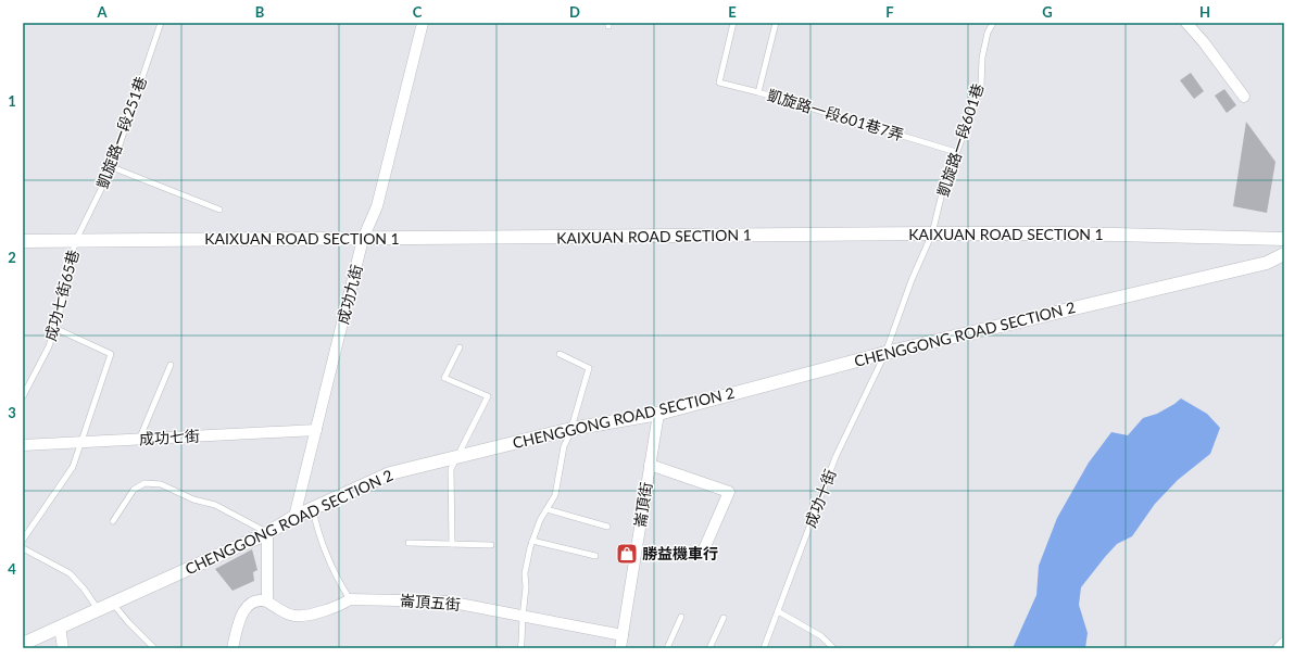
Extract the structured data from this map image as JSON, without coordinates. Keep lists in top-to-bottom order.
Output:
{
  "streets": {
    "street": [
      "KAIXUAN ROAD SECTION 1",
      "成功九街",
      "CHENGGONG ROAD SECTION 2",
      "成功七街",
      "崙頂街",
      "崙頂五街"
    ],
    "lane": [
      "凱旋路一段601巷7弄",
      "凱旋路一段251巷",
      "凱旋路一段601巷",
      "成功七街65巷",
      "成功十街"
    ]
  },
  "crossings": [
    ["凱旋路一段601巷7弄", "凱旋路一段601巷"],
    ["凱旋路一段251巷", "KAIXUAN ROAD SECTION 1"],
    ["凱旋路一段251巷", "成功七街65巷"],
    ["凱旋路一段601巷", "KAIXUAN ROAD SECTION 1"],
    ["凱旋路一段601巷", "CHENGGONG ROAD SECTION 2"],
    ["凱旋路一段601巷", "成功十街"],
    ["KAIXUAN ROAD SECTION 1", "成功九街"],
    ["KAIXUAN ROAD SECTION 1", "成功七街65巷"],
    ["成功九街", "CHENGGONG ROAD SECTION 2"],
    ["成功九街", "成功七街"],
    ["CHENGGONG ROAD SECTION 2", "成功十街"],
    ["CHENGGONG ROAD SECTION 2", "崙頂街"],
    ["崙頂街", "崙頂五街"]
  ],
  "places": {
    "shop": ["勝益機車行"]
  },
  "grid": {
    "columns": [
      "A",
      "B",
      "C",
      "D",
      "E",
      "F",
      "G",
      "H"
    ],
    "rows": [
      "1",
      "2",
      "3",
      "4"
    ]
  }
}
